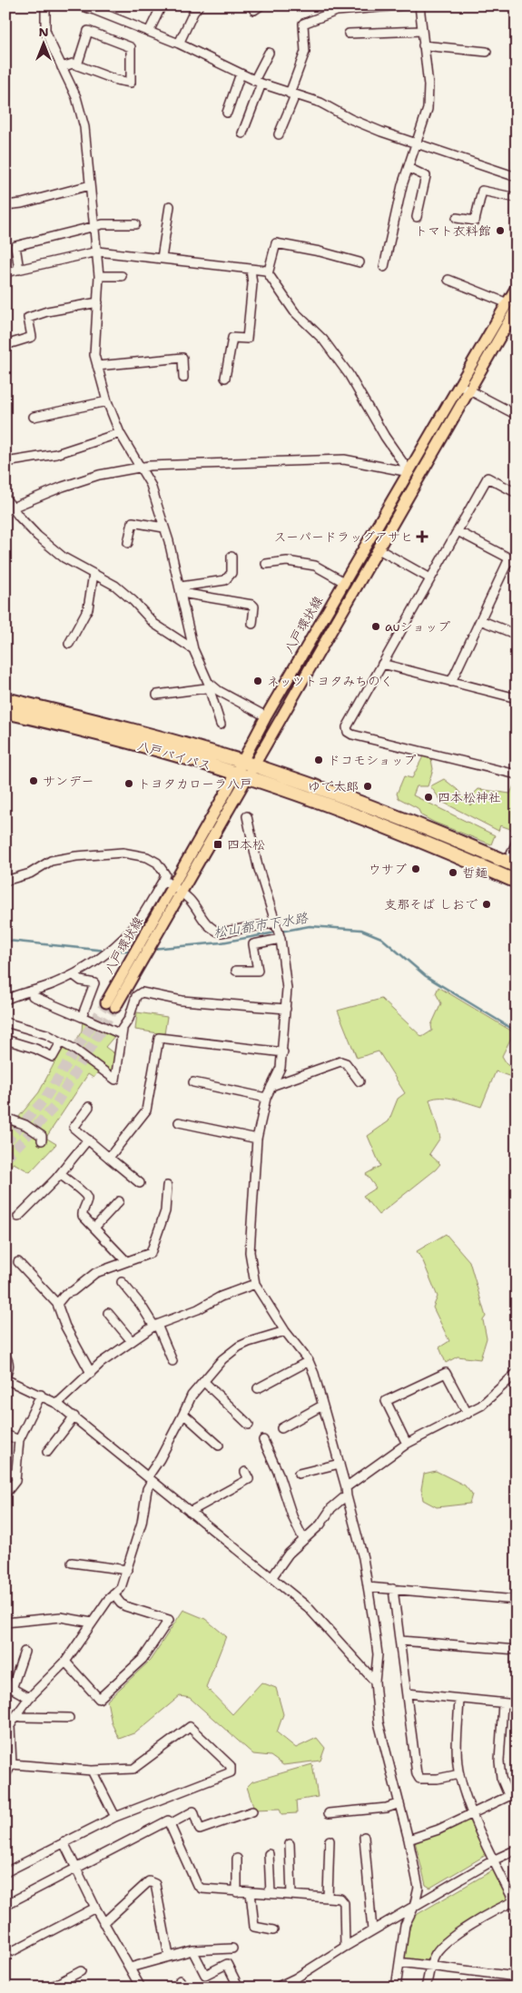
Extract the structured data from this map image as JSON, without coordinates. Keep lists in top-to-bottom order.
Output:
{
  "streets": {
    "highway": ["八戸バイパス"],
    "main road": ["八戸環状線"]
  },
  "crossings": [
    ["八戸環状線", "八戸バイパス"]
  ],
  "water": ["松山都市下水路"],
  "places": {
    "other": [
      "トマト衣料館",
      "auショップ",
      "ネッツトヨタみちのく",
      "ドコモショップ",
      "サンデー",
      "トヨタカローラ八戸",
      "ゆで太郎",
      "四本松神社",
      "ウサブ",
      "哲麺",
      "支那そば しおで"
    ],
    "health": ["スーパードラッグアサヒ"],
    "transit": ["四本松"]
  },
  "north": "top"
}
